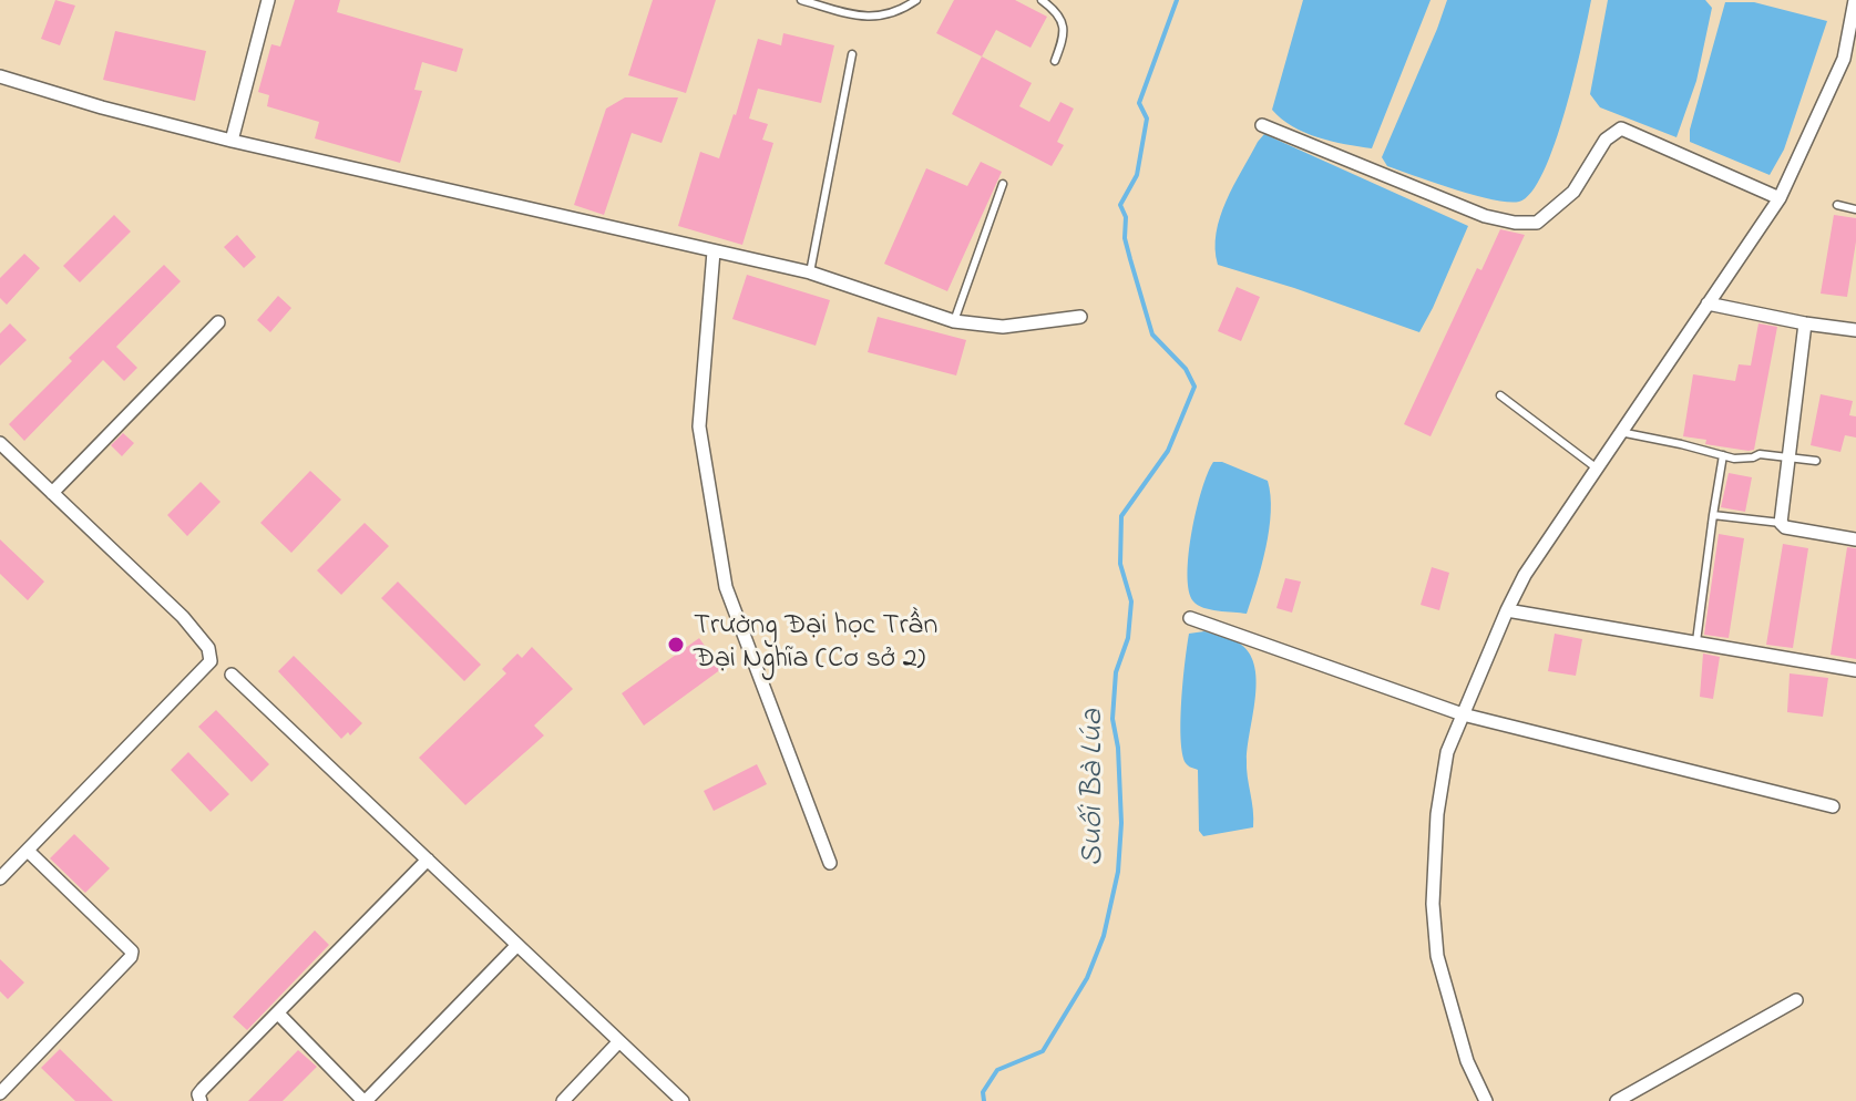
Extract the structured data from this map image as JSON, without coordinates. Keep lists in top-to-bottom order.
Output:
{
  "water": ["Suối Bà Lúa"],
  "places": ["Trường Đại học Trần Đại Nghĩa (Cơ sở 2)"]
}
